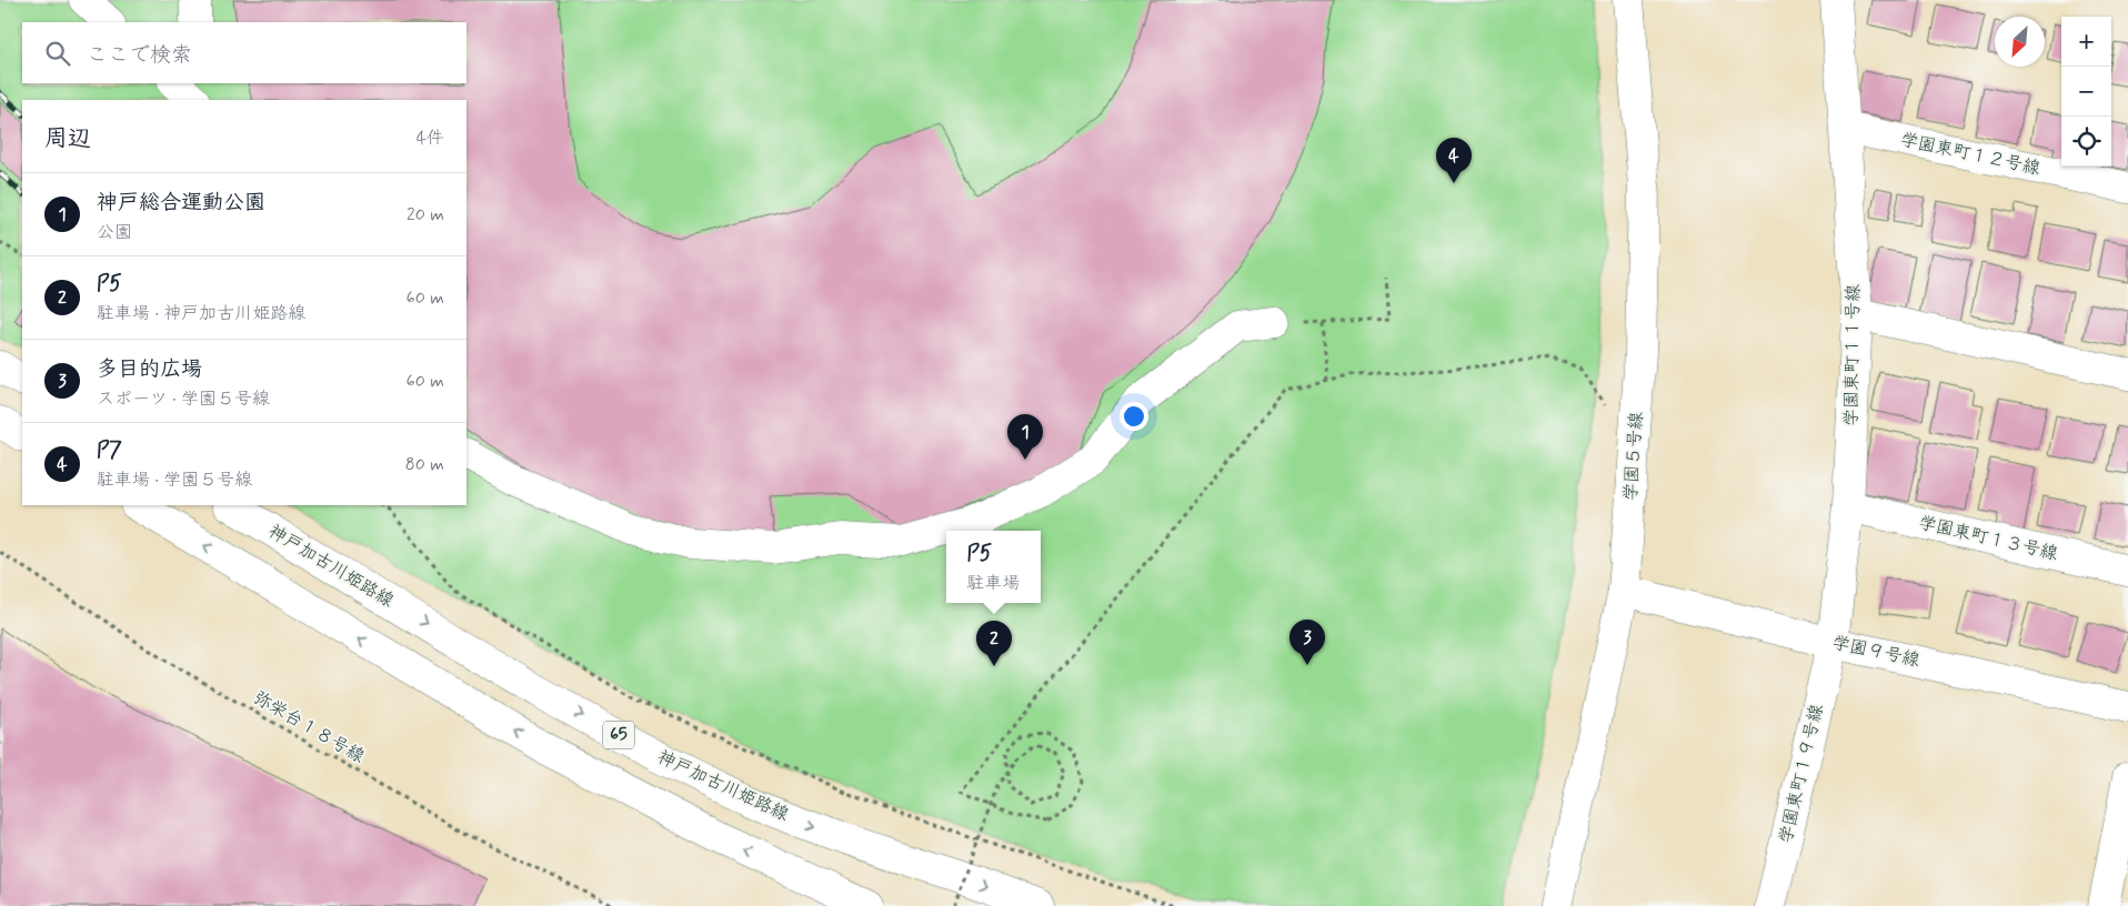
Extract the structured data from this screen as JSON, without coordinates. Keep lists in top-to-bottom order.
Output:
{
  "streets": {
    "street": [
      "学園東町１２号線",
      "学園東町１１号線",
      "学園５号線",
      "学園東町１３号線",
      "神戸加古川姫路線",
      "学園９号線",
      "65",
      "学園東町１９号線"
    ],
    "path": ["弥栄台１８号線"]
  },
  "crossings": [
    ["学園東町１２号線", "学園東町１１号線"],
    ["学園東町１１号線", "学園東町１３号線"],
    ["学園東町１１号線", "学園９号線"],
    ["学園東町１１号線", "学園東町１９号線"],
    ["学園５号線", "学園９号線"],
    ["学園９号線", "学園東町１９号線"]
  ],
  "north": "bottom left",
  "page": {
    "map_buttons": ["+", "−"],
    "search": "ここで検索",
    "heading": ["周辺", "4件"],
    "pins": [
      "4",
      "1",
      "3",
      "2"
    ],
    "list": [
      {
        "mark": "1",
        "name": "神戸総合運動公園",
        "note": "公園",
        "value": "20 m"
      },
      {
        "mark": "2",
        "name": "P5",
        "note": "駐車場 · 神戸加古川姫路線",
        "value": "60 m"
      },
      {
        "mark": "3",
        "name": "多目的広場",
        "note": "スポーツ · 学園５号線",
        "value": "60 m"
      },
      {
        "mark": "4",
        "name": "P7",
        "note": "駐車場 · 学園５号線",
        "value": "80 m"
      }
    ],
    "popup": ["P5", "駐車場"]
  }
}
